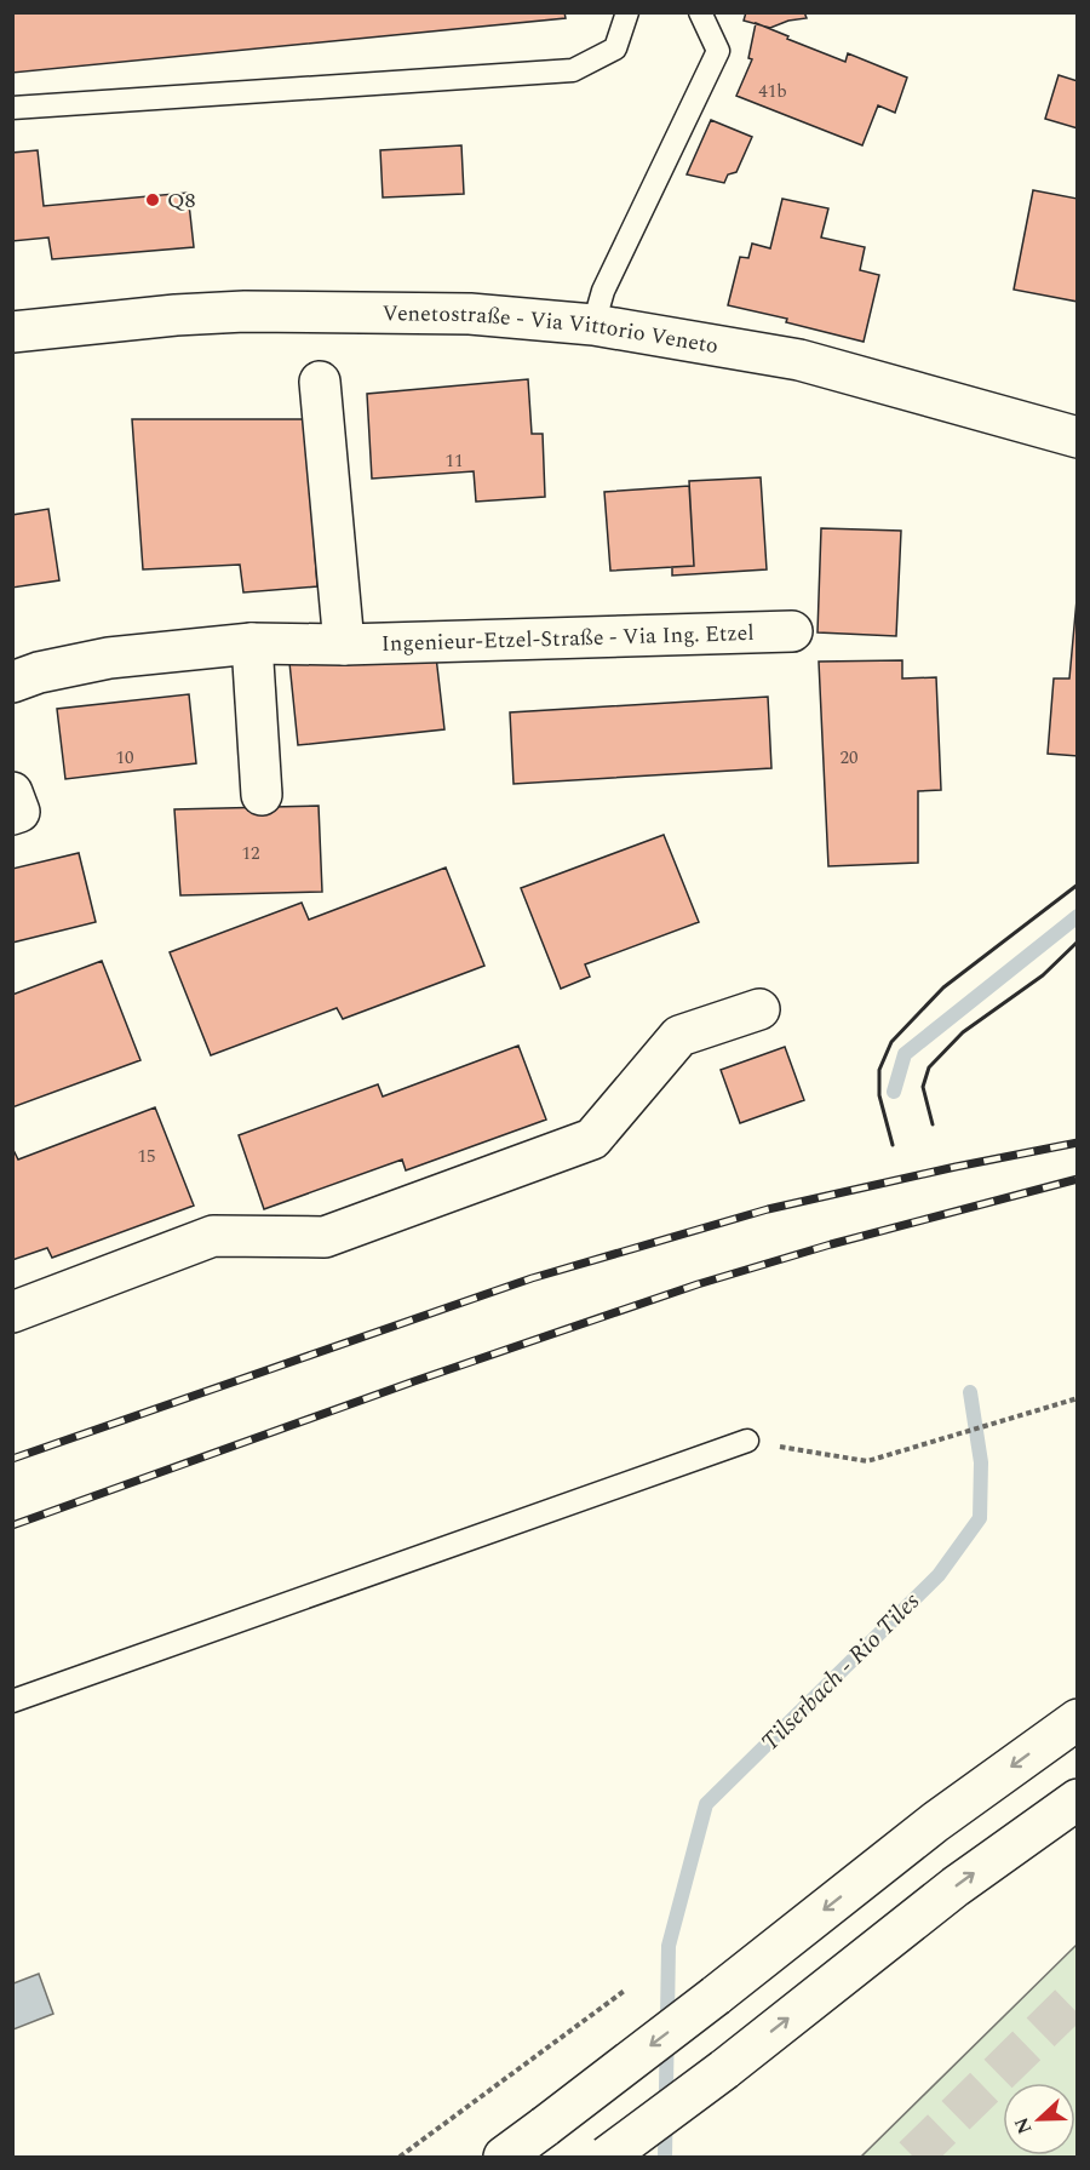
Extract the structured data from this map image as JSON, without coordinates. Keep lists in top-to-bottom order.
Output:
{
  "streets": {
    "main road": ["Venetostraße - Via Vittorio Veneto", "Ingenieur-Etzel-Straße - Via Ing. Etzel"]
  },
  "water": ["Tilserbach - Rio Tiles"],
  "places": ["Q8"],
  "house_numbers": [
    "41b",
    "11",
    "10",
    "20",
    "12",
    "15"
  ],
  "north": "left"
}
